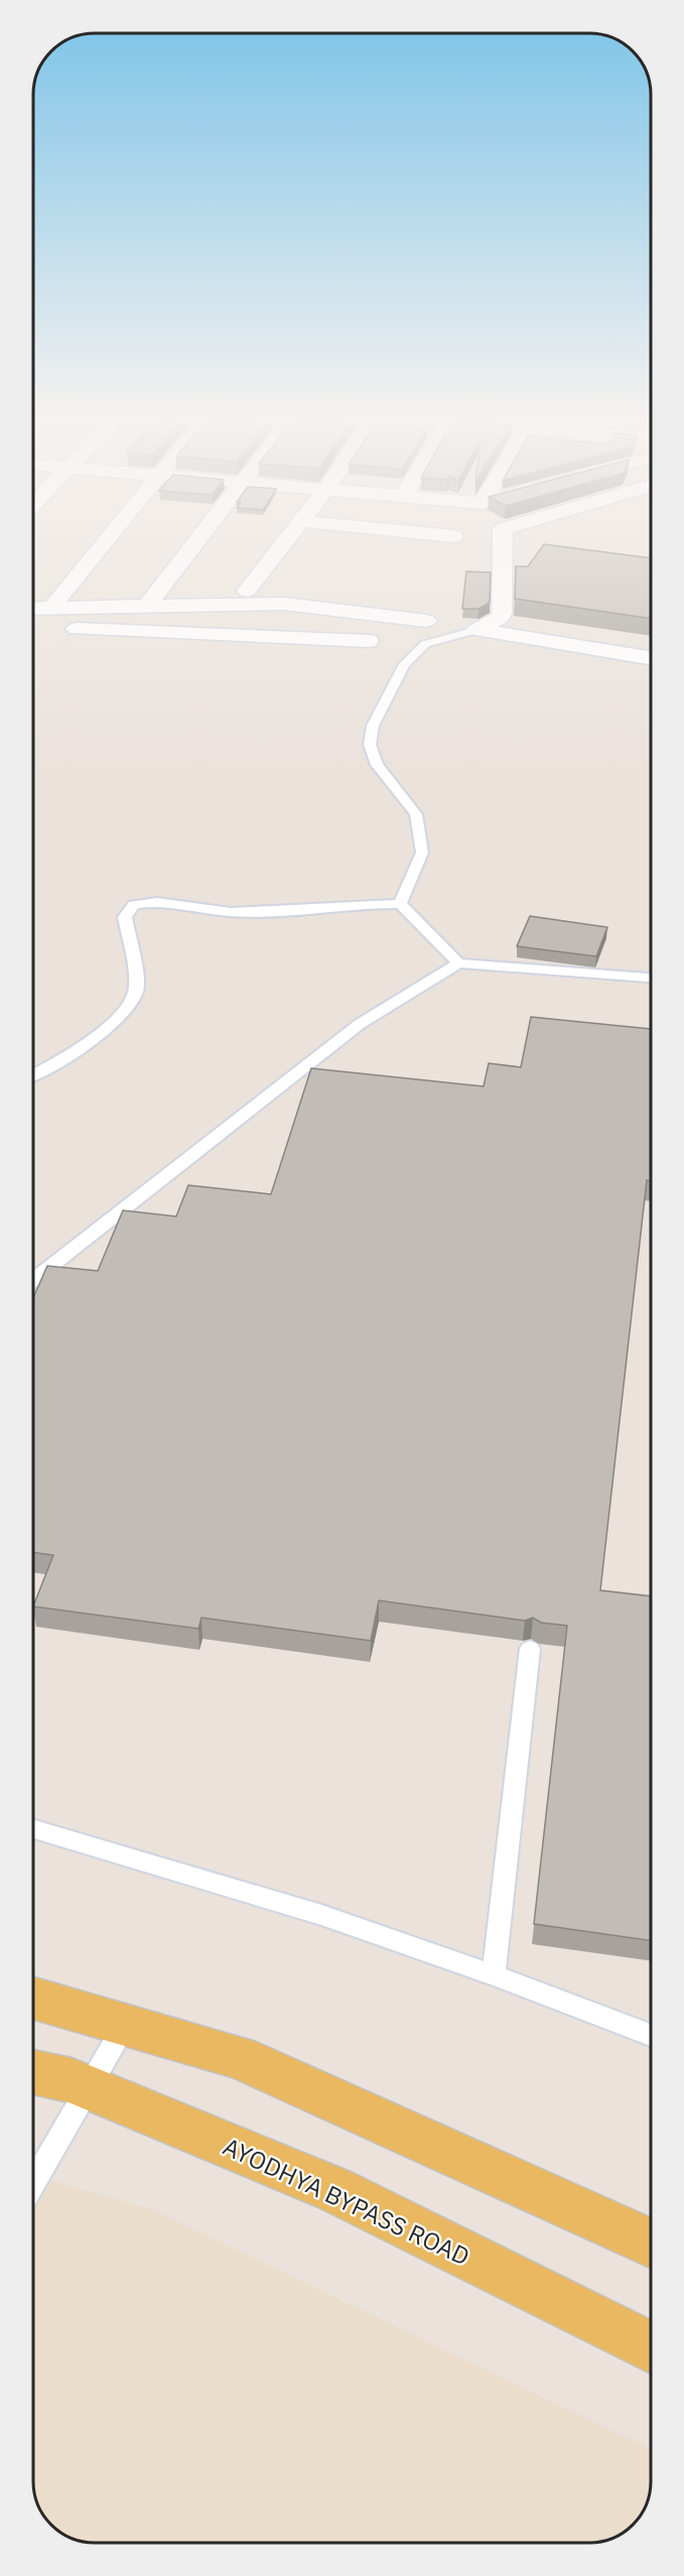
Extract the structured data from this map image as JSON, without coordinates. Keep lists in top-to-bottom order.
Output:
{
  "streets": {
    "main road": ["AYODHYA BYPASS ROAD"]
  }
}
